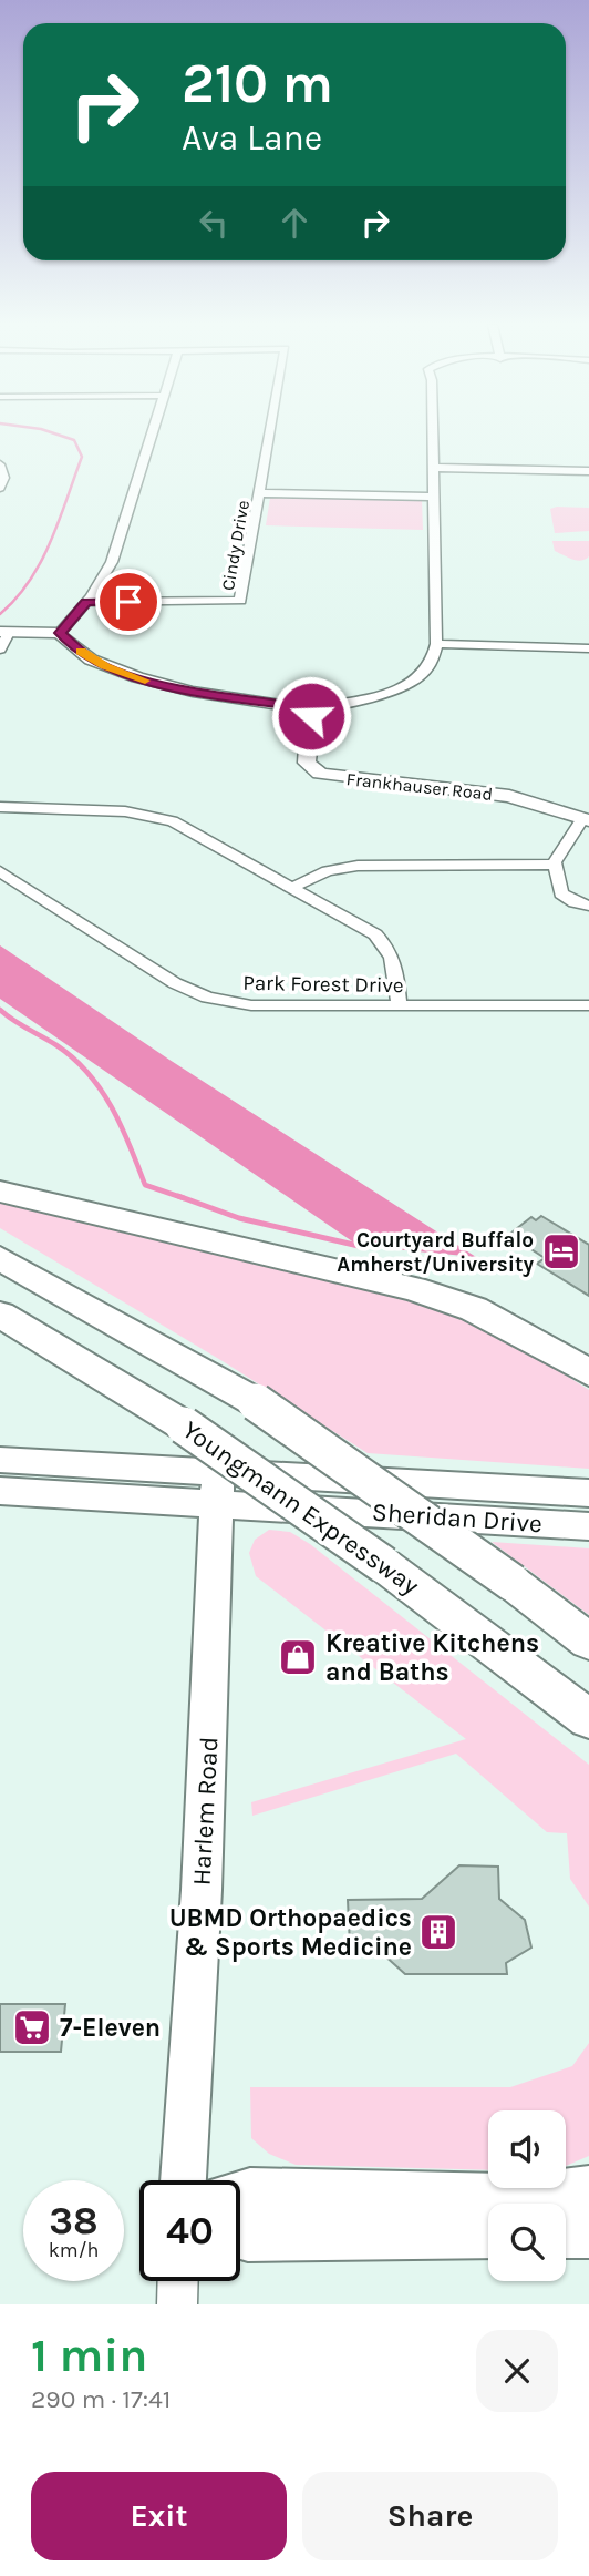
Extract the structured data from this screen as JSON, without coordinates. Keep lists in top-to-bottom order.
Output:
{
  "streets": {
    "highway": ["Youngmann Expressway"],
    "main road": ["Sheridan Drive", "Harlem Road"],
    "street": ["Cindy Drive", "Frankhauser Road", "Park Forest Drive"]
  },
  "crossings": [
    ["Sheridan Drive", "Harlem Road"]
  ],
  "places": {
    "hotel": ["Courtyard Buffalo Amherst/University"],
    "shop": ["Kreative Kitchens and Baths"],
    "building": ["UBMD Orthopaedics & Sports Medicine"],
    "supermarket": ["7-Eleven"]
  },
  "page": {
    "turn": ["210 m", "Ava Lane"],
    "speed": "38 km/h",
    "limit": "40",
    "heading": ["1 min", "290 m · 17:41"],
    "buttons": ["Exit", "Share"]
  }
}
